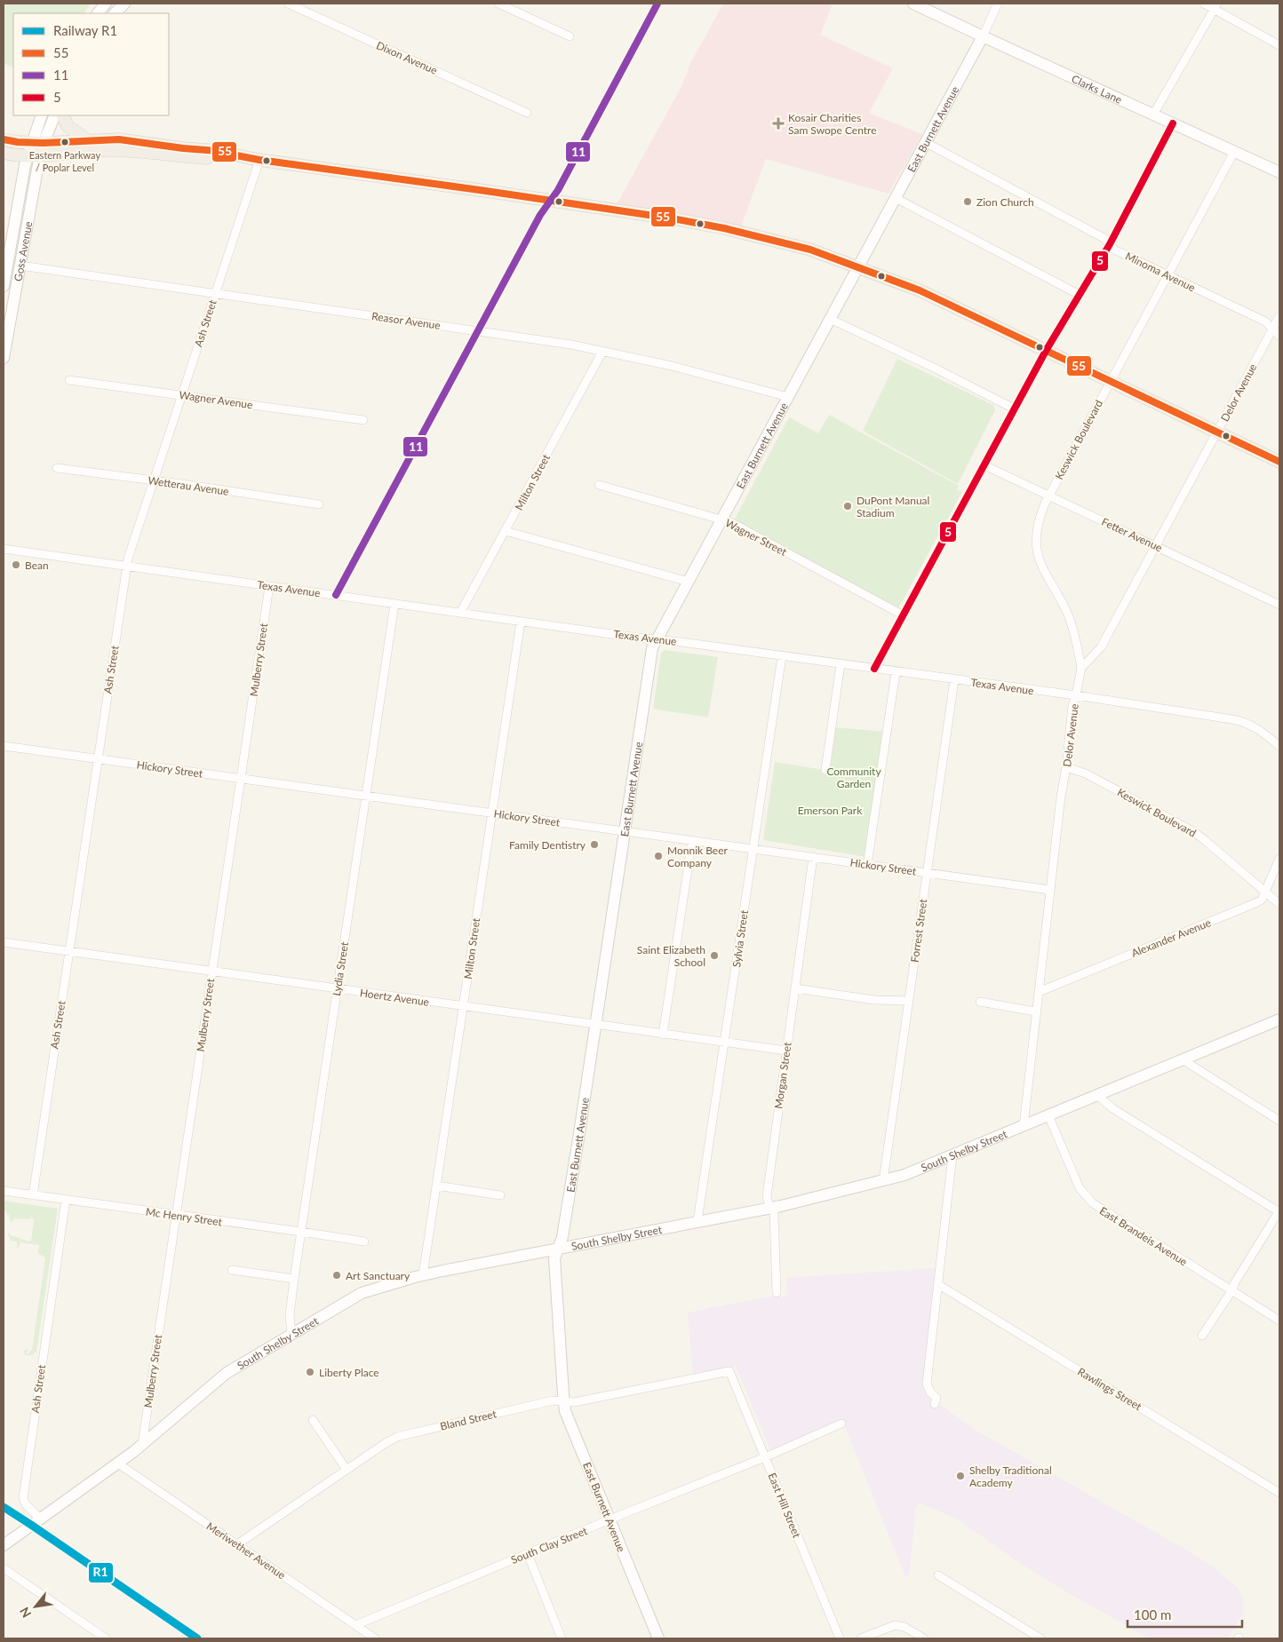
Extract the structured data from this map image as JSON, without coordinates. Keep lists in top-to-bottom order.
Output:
{
  "streets": {
    "street": [
      "Dixon Avenue",
      "Clarks Lane",
      "East Burnett Avenue",
      "Goss Avenue",
      "Minoma Avenue",
      "Reasor Avenue",
      "Ash Street",
      "Delor Avenue",
      "Wagner Avenue",
      "Keswick Boulevard",
      "Milton Street",
      "Wetterau Avenue",
      "Fetter Avenue",
      "Wagner Street",
      "Texas Avenue",
      "Mulberry Street",
      "Hickory Street",
      "Forrest Street",
      "Alexander Avenue",
      "Sylvia Street",
      "Lydia Street",
      "Hoertz Avenue",
      "Morgan Street",
      "South Shelby Street",
      "Mc Henry Street",
      "East Brandeis Avenue",
      "Rawlings Street",
      "Bland Street",
      "East Hill Street",
      "South Clay Street",
      "Meriwether Avenue"
    ]
  },
  "crossings": [
    ["Clarks Lane", "East Burnett Avenue"],
    ["Clarks Lane", "Keswick Boulevard"],
    ["East Burnett Avenue", "Minoma Avenue"],
    ["East Burnett Avenue", "Reasor Avenue"],
    ["East Burnett Avenue", "Wagner Street"],
    ["East Burnett Avenue", "Texas Avenue"],
    ["East Burnett Avenue", "Hickory Street"],
    ["East Burnett Avenue", "Hoertz Avenue"],
    ["East Burnett Avenue", "South Shelby Street"],
    ["East Burnett Avenue", "Bland Street"],
    ["East Burnett Avenue", "South Clay Street"],
    ["Goss Avenue", "Reasor Avenue"],
    ["Minoma Avenue", "Delor Avenue"],
    ["Minoma Avenue", "Keswick Boulevard"],
    ["Reasor Avenue", "Ash Street"],
    ["Reasor Avenue", "Milton Street"],
    ["Ash Street", "Wagner Avenue"],
    ["Ash Street", "Wetterau Avenue"],
    ["Ash Street", "Texas Avenue"],
    ["Ash Street", "Hickory Street"],
    ["Ash Street", "Hoertz Avenue"],
    ["Ash Street", "South Shelby Street"],
    ["Ash Street", "Mc Henry Street"],
    ["Delor Avenue", "Keswick Boulevard"],
    ["Delor Avenue", "Fetter Avenue"],
    ["Delor Avenue", "Texas Avenue"],
    ["Delor Avenue", "Hickory Street"],
    ["Delor Avenue", "Alexander Avenue"],
    ["Delor Avenue", "South Shelby Street"],
    ["Keswick Boulevard", "Fetter Avenue"],
    ["Keswick Boulevard", "Alexander Avenue"],
    ["Milton Street", "Texas Avenue"],
    ["Milton Street", "Hickory Street"],
    ["Milton Street", "Hoertz Avenue"],
    ["Milton Street", "South Shelby Street"],
    ["Texas Avenue", "Mulberry Street"],
    ["Texas Avenue", "Forrest Street"],
    ["Texas Avenue", "Sylvia Street"],
    ["Texas Avenue", "Lydia Street"],
    ["Mulberry Street", "Hickory Street"],
    ["Mulberry Street", "Hoertz Avenue"],
    ["Mulberry Street", "South Shelby Street"],
    ["Mulberry Street", "Mc Henry Street"],
    ["Hickory Street", "Forrest Street"],
    ["Hickory Street", "Sylvia Street"],
    ["Hickory Street", "Lydia Street"],
    ["Hickory Street", "Morgan Street"],
    ["Forrest Street", "South Shelby Street"],
    ["Sylvia Street", "Hoertz Avenue"],
    ["Sylvia Street", "South Shelby Street"],
    ["Lydia Street", "Hoertz Avenue"],
    ["Lydia Street", "South Shelby Street"],
    ["Lydia Street", "Mc Henry Street"],
    ["Hoertz Avenue", "Morgan Street"],
    ["Morgan Street", "South Shelby Street"],
    ["South Shelby Street", "East Brandeis Avenue"],
    ["South Shelby Street", "Meriwether Avenue"],
    ["Bland Street", "East Hill Street"],
    ["Bland Street", "Meriwether Avenue"],
    ["East Hill Street", "South Clay Street"],
    ["South Clay Street", "Meriwether Avenue"]
  ],
  "parks": ["Community Garden", "Emerson Park"],
  "places": {
    "health": ["Kosair Charities Sam Swope Centre"],
    "other": [
      "Eastern Parkway / Poplar Level",
      "Zion Church",
      "DuPont Manual Stadium",
      "Bean",
      "Family Dentistry",
      "Monnik Beer Company",
      "Saint Elizabeth School",
      "Art Sanctuary",
      "Liberty Place",
      "Shelby Traditional Academy"
    ]
  },
  "lines": [
    "transit line 11",
    "transit line 5",
    "transit line 55",
    "rail line R1"
  ],
  "legend": [
    "Railway R1",
    "55",
    "11",
    "5"
  ],
  "scale_bar": "100 m",
  "north": "bottom left"
}
